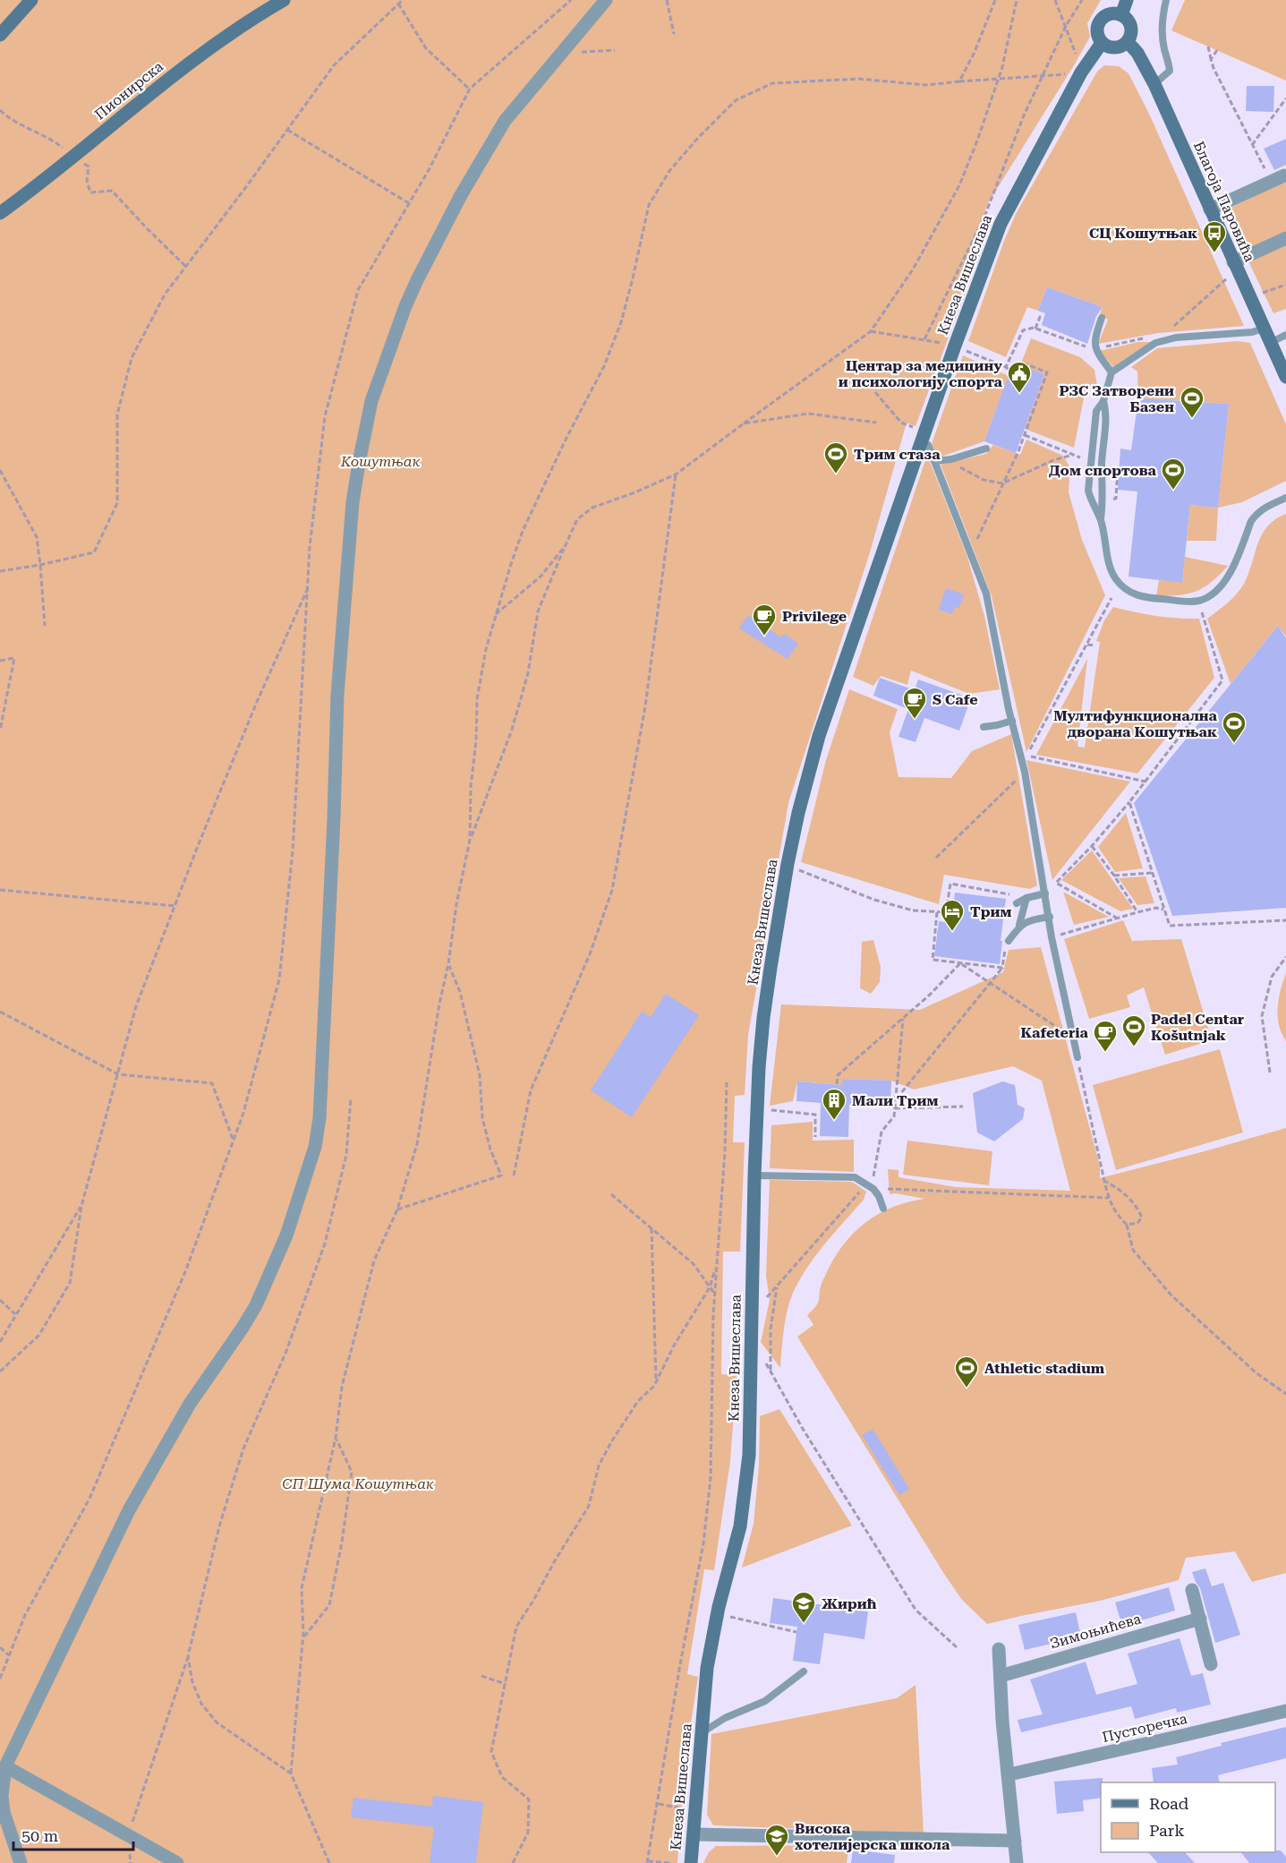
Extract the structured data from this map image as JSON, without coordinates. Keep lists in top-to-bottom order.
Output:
{
  "streets": {
    "street": [
      "Пионирска",
      "Благоја Паровића",
      "Кнеза Вишеслава",
      "Зимоњићева",
      "Пусторечка"
    ]
  },
  "crossings": [
    ["Благоја Паровића", "Кнеза Вишеслава"]
  ],
  "parks": ["Кошутњак", "СП Шума Кошутњак"],
  "places": {
    "bus stop": ["СЦ Кошутњак"],
    "public building": ["Центар за медицину и психологију спорта"],
    "sports": [
      "РЗС Затворени Базен",
      "Трим стаза",
      "Дом спортова",
      "Мултифункционална дворана Кошутњак",
      "Padel Centar Košutnjak",
      "Athletic stadium"
    ],
    "cafe": ["Privilege", "S Cafe", "Kafeteria"],
    "hotel": ["Трим"],
    "building": ["Мали Трим"],
    "school or university": ["Жирић", "Висока хотелијерска школа"]
  },
  "legend": ["Road", "Park"],
  "scale_bar": "50 m"
}
